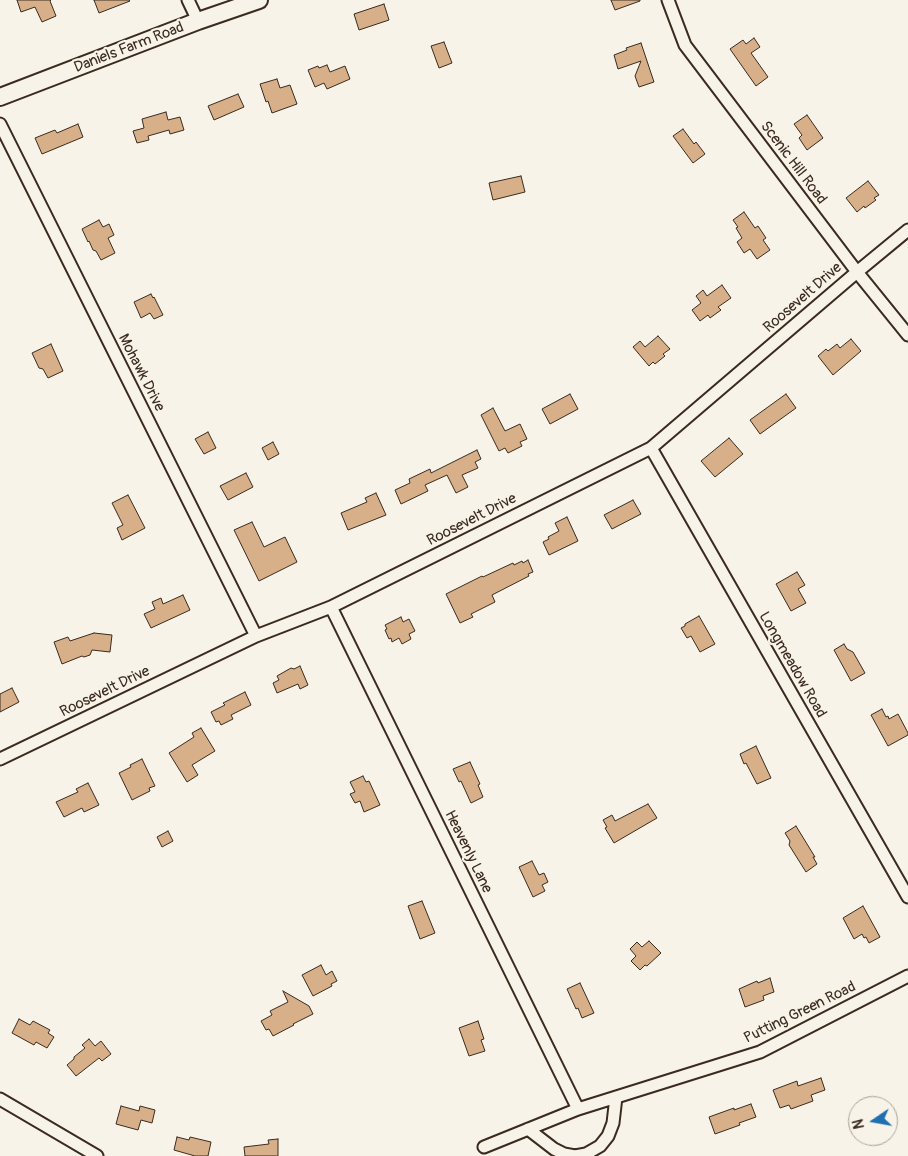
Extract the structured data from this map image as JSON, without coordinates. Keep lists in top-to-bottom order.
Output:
{
  "streets": {
    "main road": ["Daniels Farm Road"],
    "street": [
      "Scenic Hill Road",
      "Roosevelt Drive",
      "Mohawk Drive",
      "Longmeadow Road",
      "Heavenly Lane",
      "Putting Green Road"
    ]
  },
  "crossings": [
    ["Scenic Hill Road", "Roosevelt Drive"],
    ["Roosevelt Drive", "Mohawk Drive"],
    ["Roosevelt Drive", "Longmeadow Road"],
    ["Roosevelt Drive", "Heavenly Lane"],
    ["Heavenly Lane", "Putting Green Road"]
  ],
  "north": "left"
}
